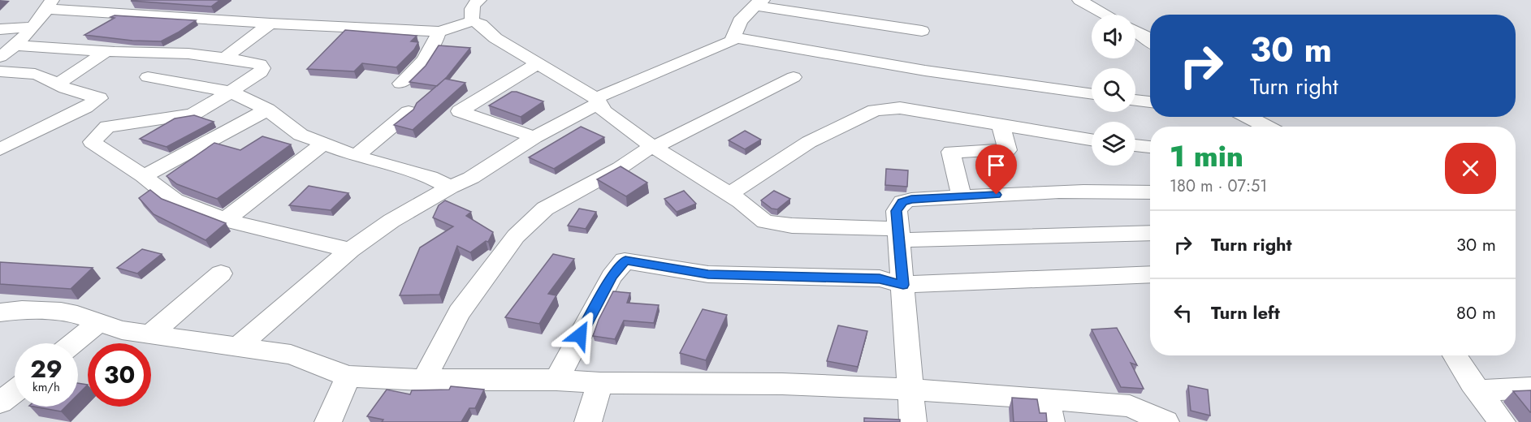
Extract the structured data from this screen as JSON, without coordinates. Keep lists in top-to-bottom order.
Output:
{
  "page": {
    "turn": ["30 m", "Turn right"],
    "heading": ["1 min", "180 m · 07:51"],
    "list": [
      {
        "name": "Turn right",
        "value": "30 m"
      },
      {
        "name": "Turn left",
        "value": "80 m"
      }
    ],
    "speed": "29 km/h",
    "limit": "30"
  }
}
